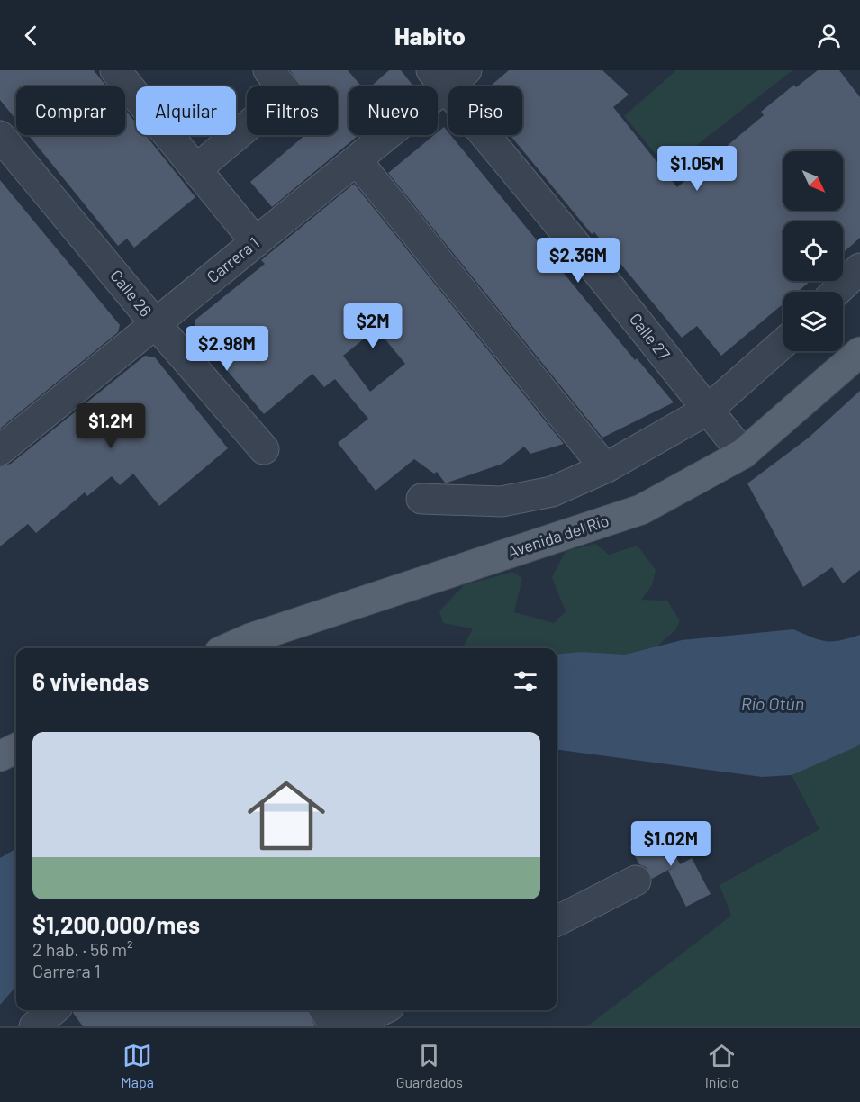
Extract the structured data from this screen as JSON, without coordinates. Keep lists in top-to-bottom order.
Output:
{
  "streets": {
    "main road": ["Avenida del Río"],
    "street": ["Carrera 1", "Calle 26", "Calle 27"]
  },
  "crossings": [
    ["Carrera 1", "Calle 26"],
    ["Carrera 1", "Calle 27"],
    ["Calle 27", "Avenida del Río"]
  ],
  "water": ["Río Otún"],
  "north": "bottom right",
  "page": {
    "header": "Habito",
    "chip": [
      "Comprar",
      "Alquilar",
      "Filtros",
      "Nuevo",
      "Piso"
    ],
    "price": [
      "$1.05M",
      "$2.36M",
      "$2M",
      "$2.98M",
      "$1.2M",
      "$1.02M"
    ],
    "heading": "6 viviendas",
    "list": [
      {
        "name": "$1,200,000/mes",
        "note": "2 hab. · 56 m² · Carrera 1"
      }
    ],
    "tabs": ["Mapa", "Guardados", "Inicio"]
  }
}
